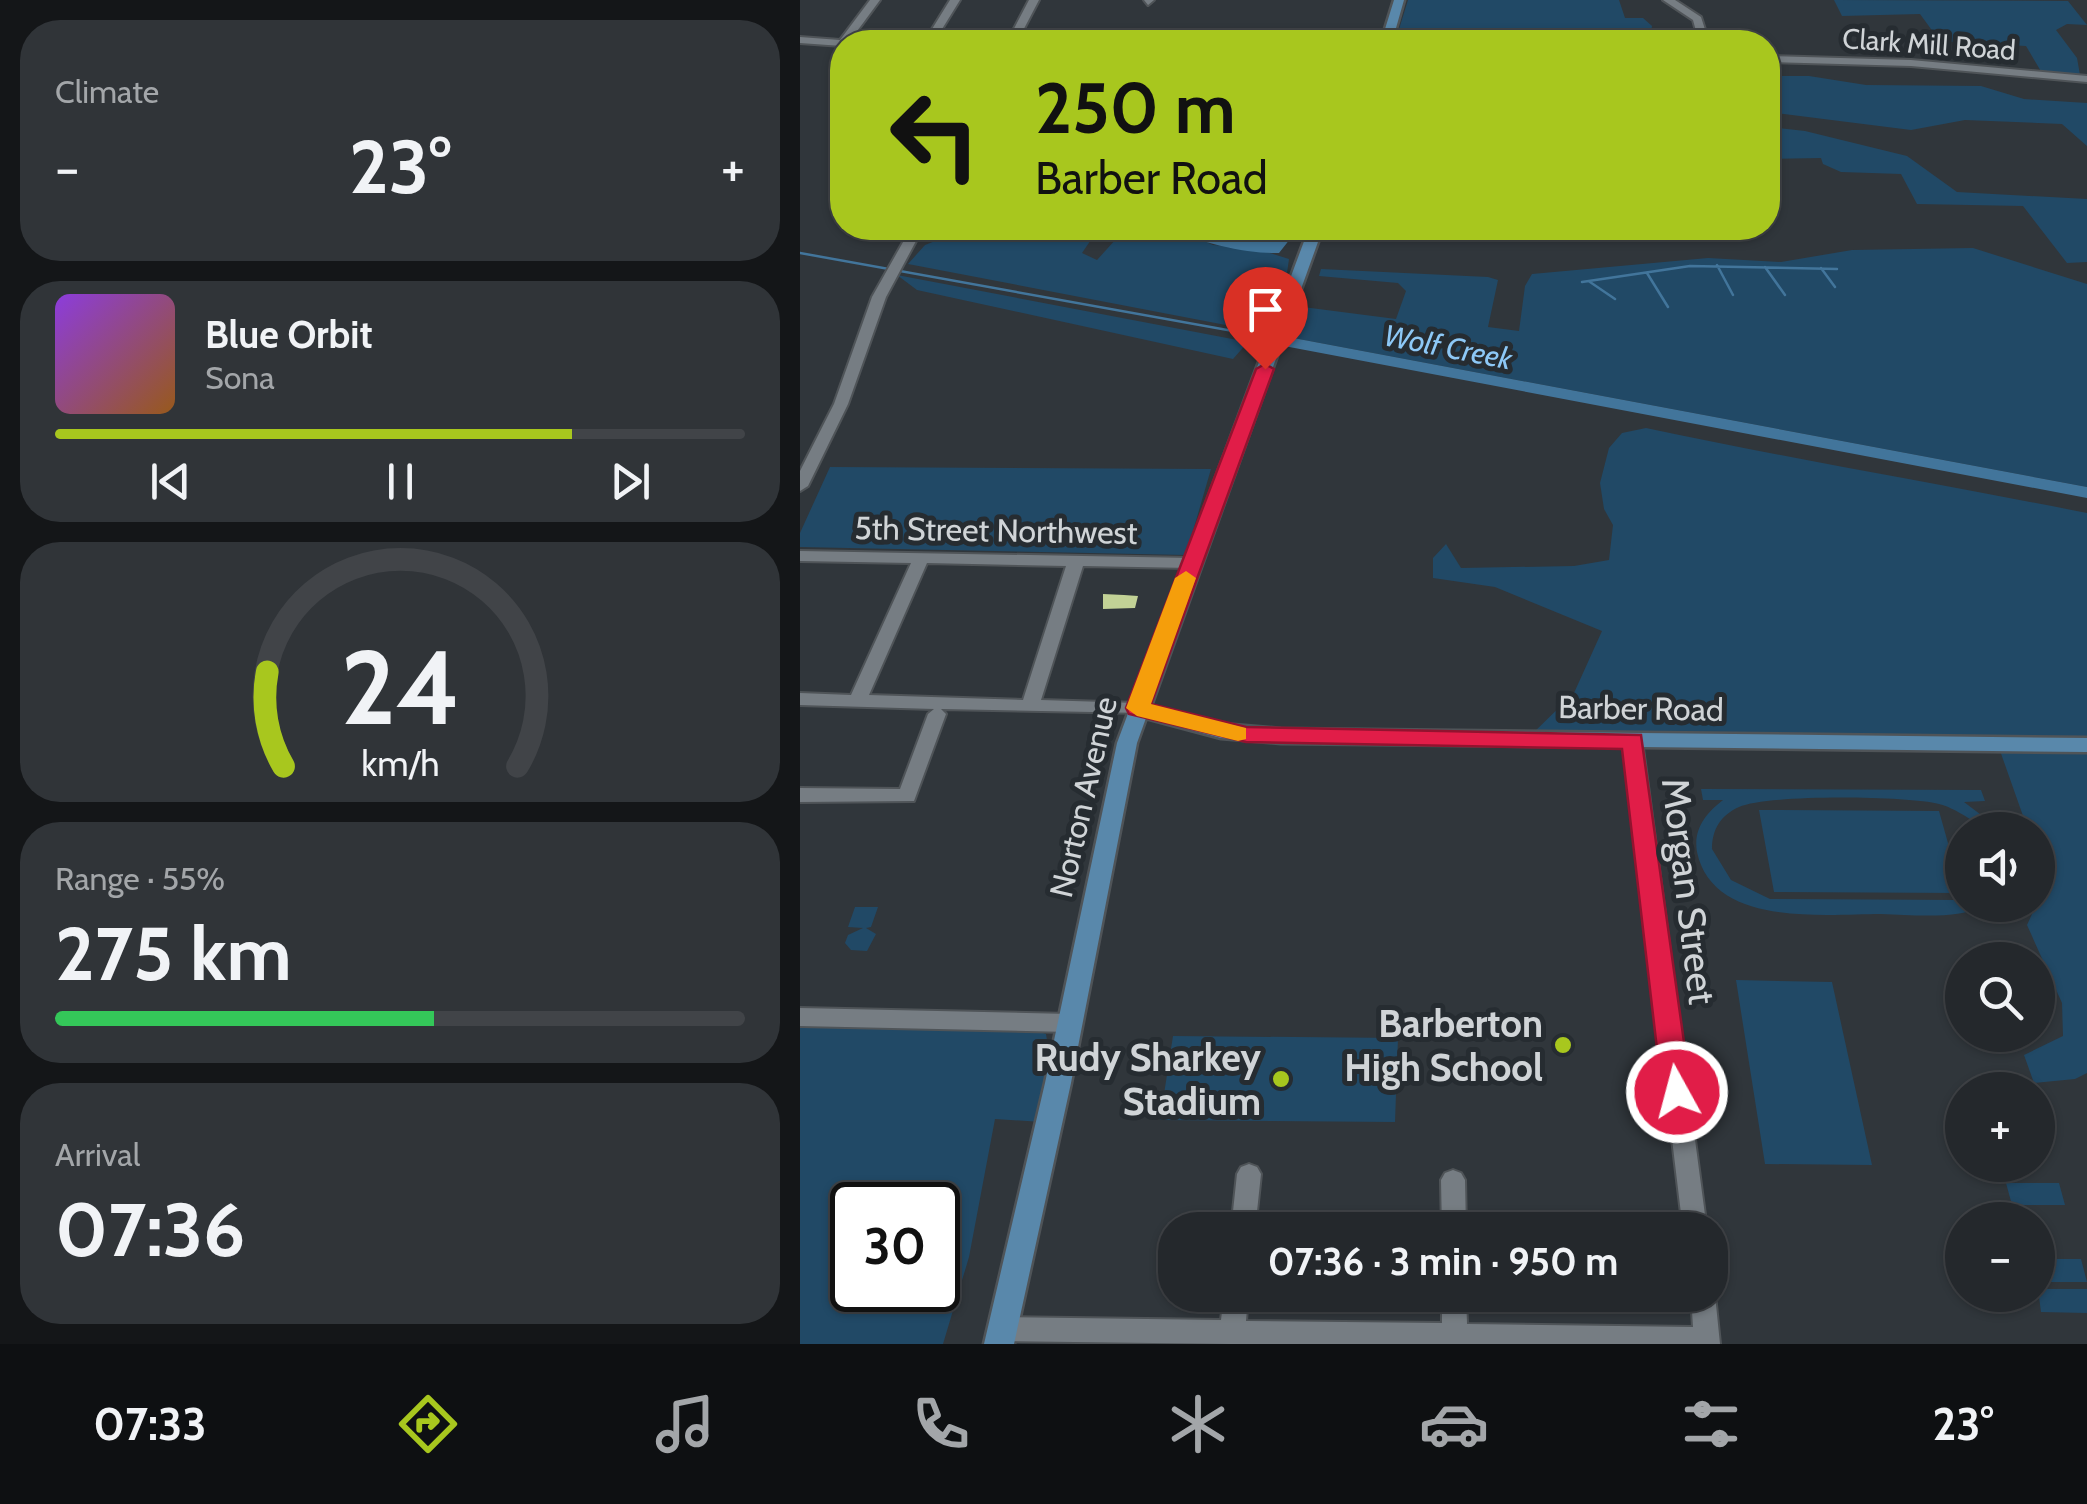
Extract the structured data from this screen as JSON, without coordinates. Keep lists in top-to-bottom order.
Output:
{
  "streets": {
    "main road": ["Barber Road", "Norton Avenue"],
    "street": ["Clark Mill Road", "5th Street Northwest", "Morgan Street"]
  },
  "crossings": [
    ["5th Street Northwest", "Norton Avenue"],
    ["Barber Road", "Norton Avenue"],
    ["Barber Road", "Morgan Street"]
  ],
  "water": ["Wolf Creek"],
  "places": ["Barberton High School", "Rudy Sharkey Stadium"],
  "page": {
    "tile": [
      "Climate",
      ["Range · 55%", "275 km"],
      ["Arrival", "07:36"]
    ],
    "turn": ["250 m", "Barber Road"],
    "heat": ["−", "23°", "+"],
    "song": ["Blue Orbit", "Sona"],
    "map_buttons": ["+", "−"],
    "limit": "30",
    "trip": "07:36 · 3 min · 950 m",
    "tabs": ["07:33", "23°"],
    "gauge": ["24", "km/h"]
  }
}
